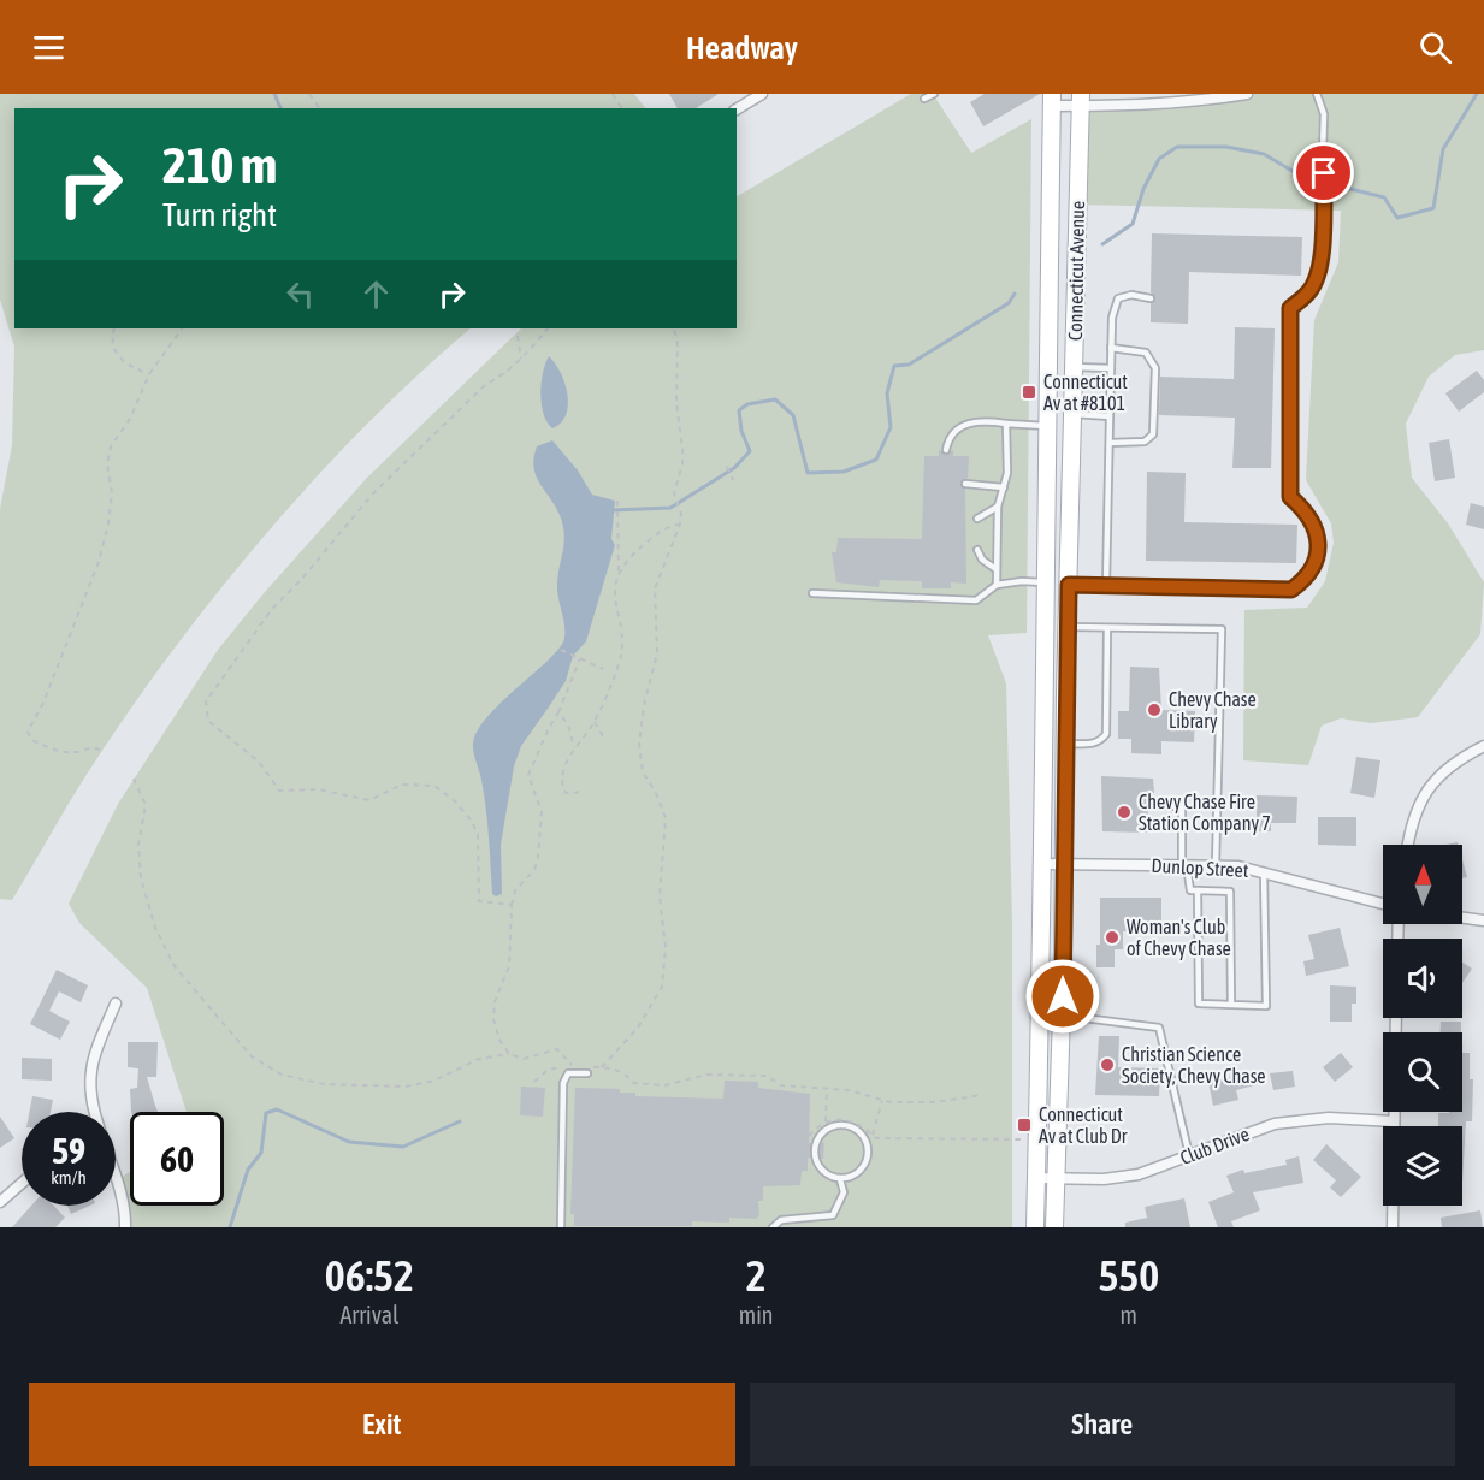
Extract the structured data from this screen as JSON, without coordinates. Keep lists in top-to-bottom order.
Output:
{
  "streets": {
    "main road": ["Connecticut Avenue"],
    "street": ["Dunlop Street", "Club Drive"]
  },
  "crossings": [
    ["Connecticut Avenue", "Dunlop Street"],
    ["Connecticut Avenue", "Club Drive"]
  ],
  "places": {
    "transit": ["Connecticut Av at #8101", "Connecticut Av at Club Dr"],
    "other": [
      "Chevy Chase Library",
      "Chevy Chase Fire Station Company 7",
      "Woman's Club of Chevy Chase",
      "Christian Science Society, Chevy Chase"
    ]
  },
  "north": "top",
  "page": {
    "header": "Headway",
    "turn": ["210 m", "Turn right"],
    "speed": "59 km/h",
    "limit": "60",
    "eta": [
      "06:52",
      "Arrival",
      "2",
      "min",
      "550",
      "m"
    ],
    "buttons": ["Exit", "Share"]
  }
}
